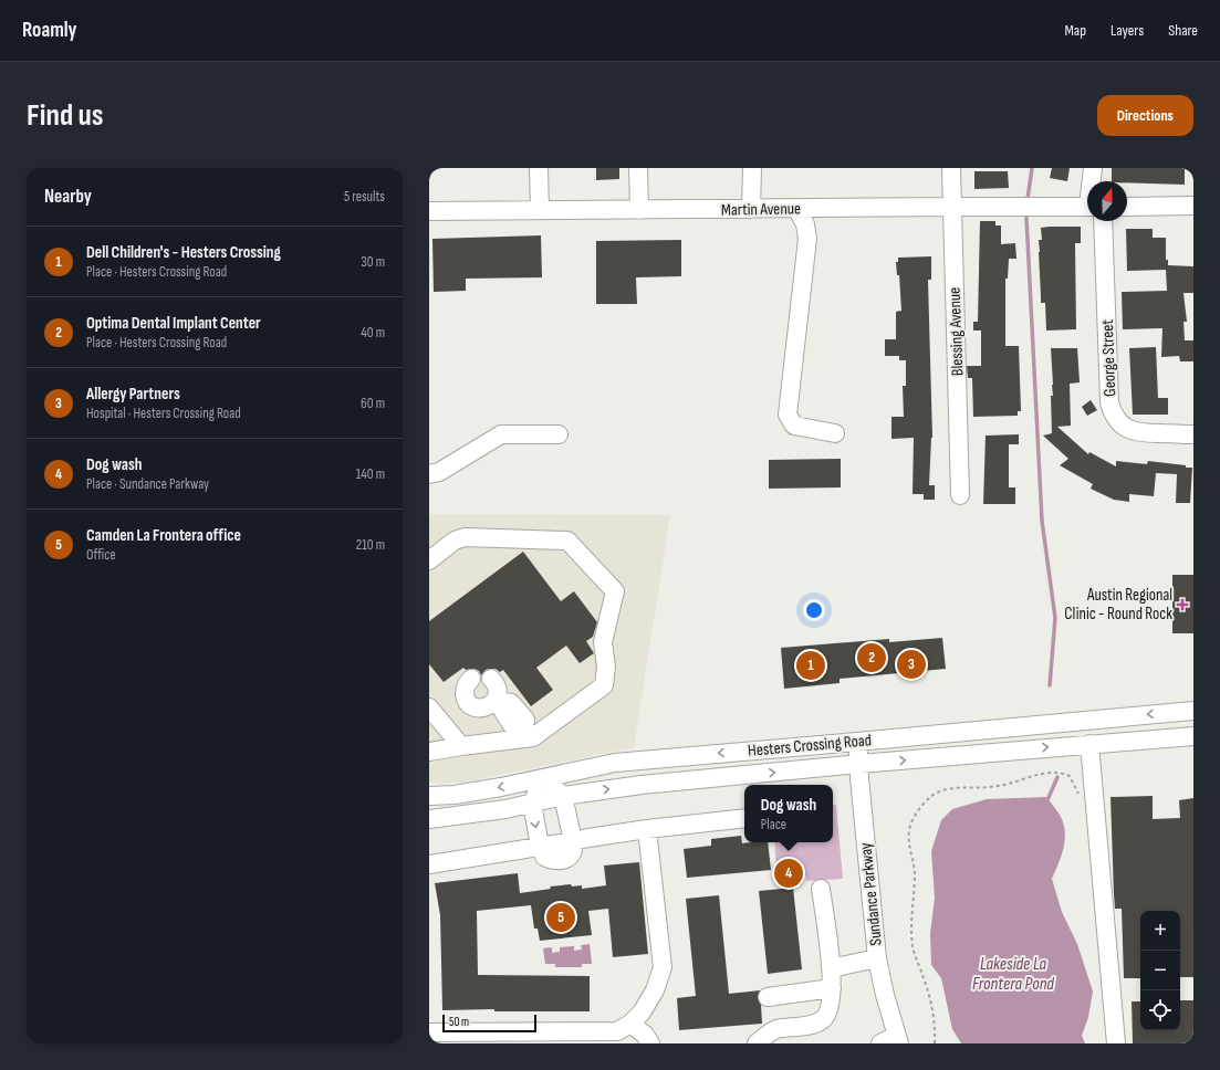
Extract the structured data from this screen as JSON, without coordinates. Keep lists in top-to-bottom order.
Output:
{
  "streets": {
    "street": [
      "Martin Avenue",
      "Blessing Avenue",
      "George Street",
      "Hesters Crossing Road",
      "Sundance Parkway"
    ]
  },
  "crossings": [
    ["Martin Avenue", "Blessing Avenue"],
    ["Hesters Crossing Road", "Sundance Parkway"]
  ],
  "water": ["Lakeside La Frontera Pond"],
  "places": {
    "health": ["Austin Regional Clinic - Round Rock"]
  },
  "scale_bar": "50 m",
  "north": "top",
  "page": {
    "header": "Roamly",
    "nav": ["Map", "Layers", "Share"],
    "buttons": "Directions",
    "title": "Find us",
    "heading": ["Nearby", "5 results"],
    "list": [
      {
        "mark": "1",
        "name": "Dell Children's - Hesters Crossing",
        "note": "Place · Hesters Crossing Road",
        "value": "30 m"
      },
      {
        "mark": "2",
        "name": "Optima Dental Implant Center",
        "note": "Place · Hesters Crossing Road",
        "value": "40 m"
      },
      {
        "mark": "3",
        "name": "Allergy Partners",
        "note": "Hospital · Hesters Crossing Road",
        "value": "60 m"
      },
      {
        "mark": "4",
        "name": "Dog wash",
        "note": "Place · Sundance Parkway",
        "value": "140 m"
      },
      {
        "mark": "5",
        "name": "Camden La Frontera office",
        "note": "Office",
        "value": "210 m"
      }
    ],
    "pins": [
      "2",
      "3",
      "1",
      "4",
      "5"
    ],
    "popup": ["Dog wash", "Place"],
    "map_buttons": ["+", "−"],
    "scale": "50 m"
  }
}
